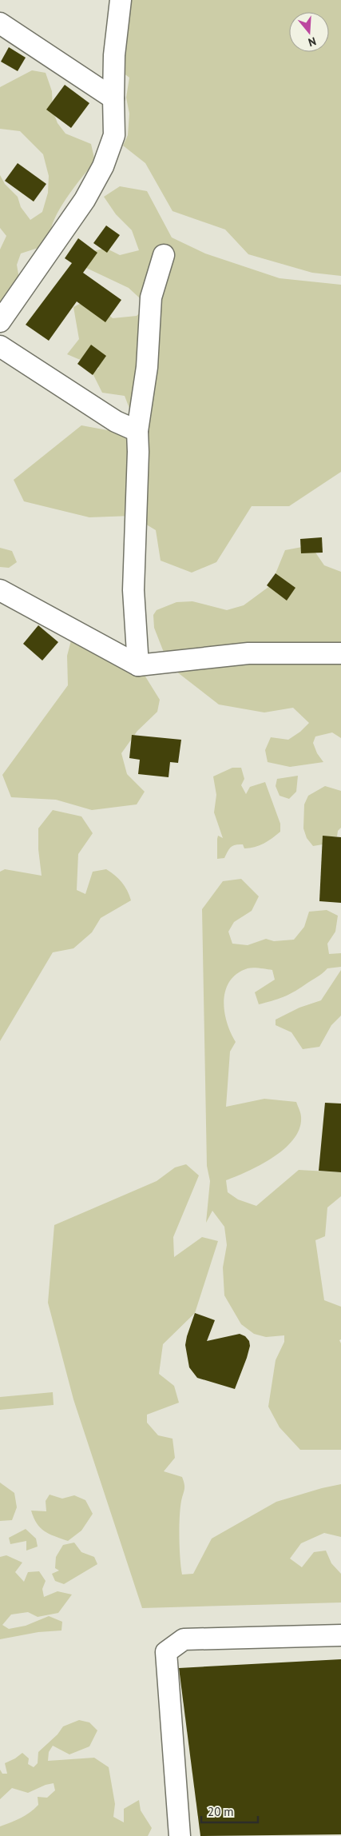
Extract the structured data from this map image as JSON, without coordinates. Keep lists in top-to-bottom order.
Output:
{
  "scale_bar": "20 m",
  "north": "bottom"
}
